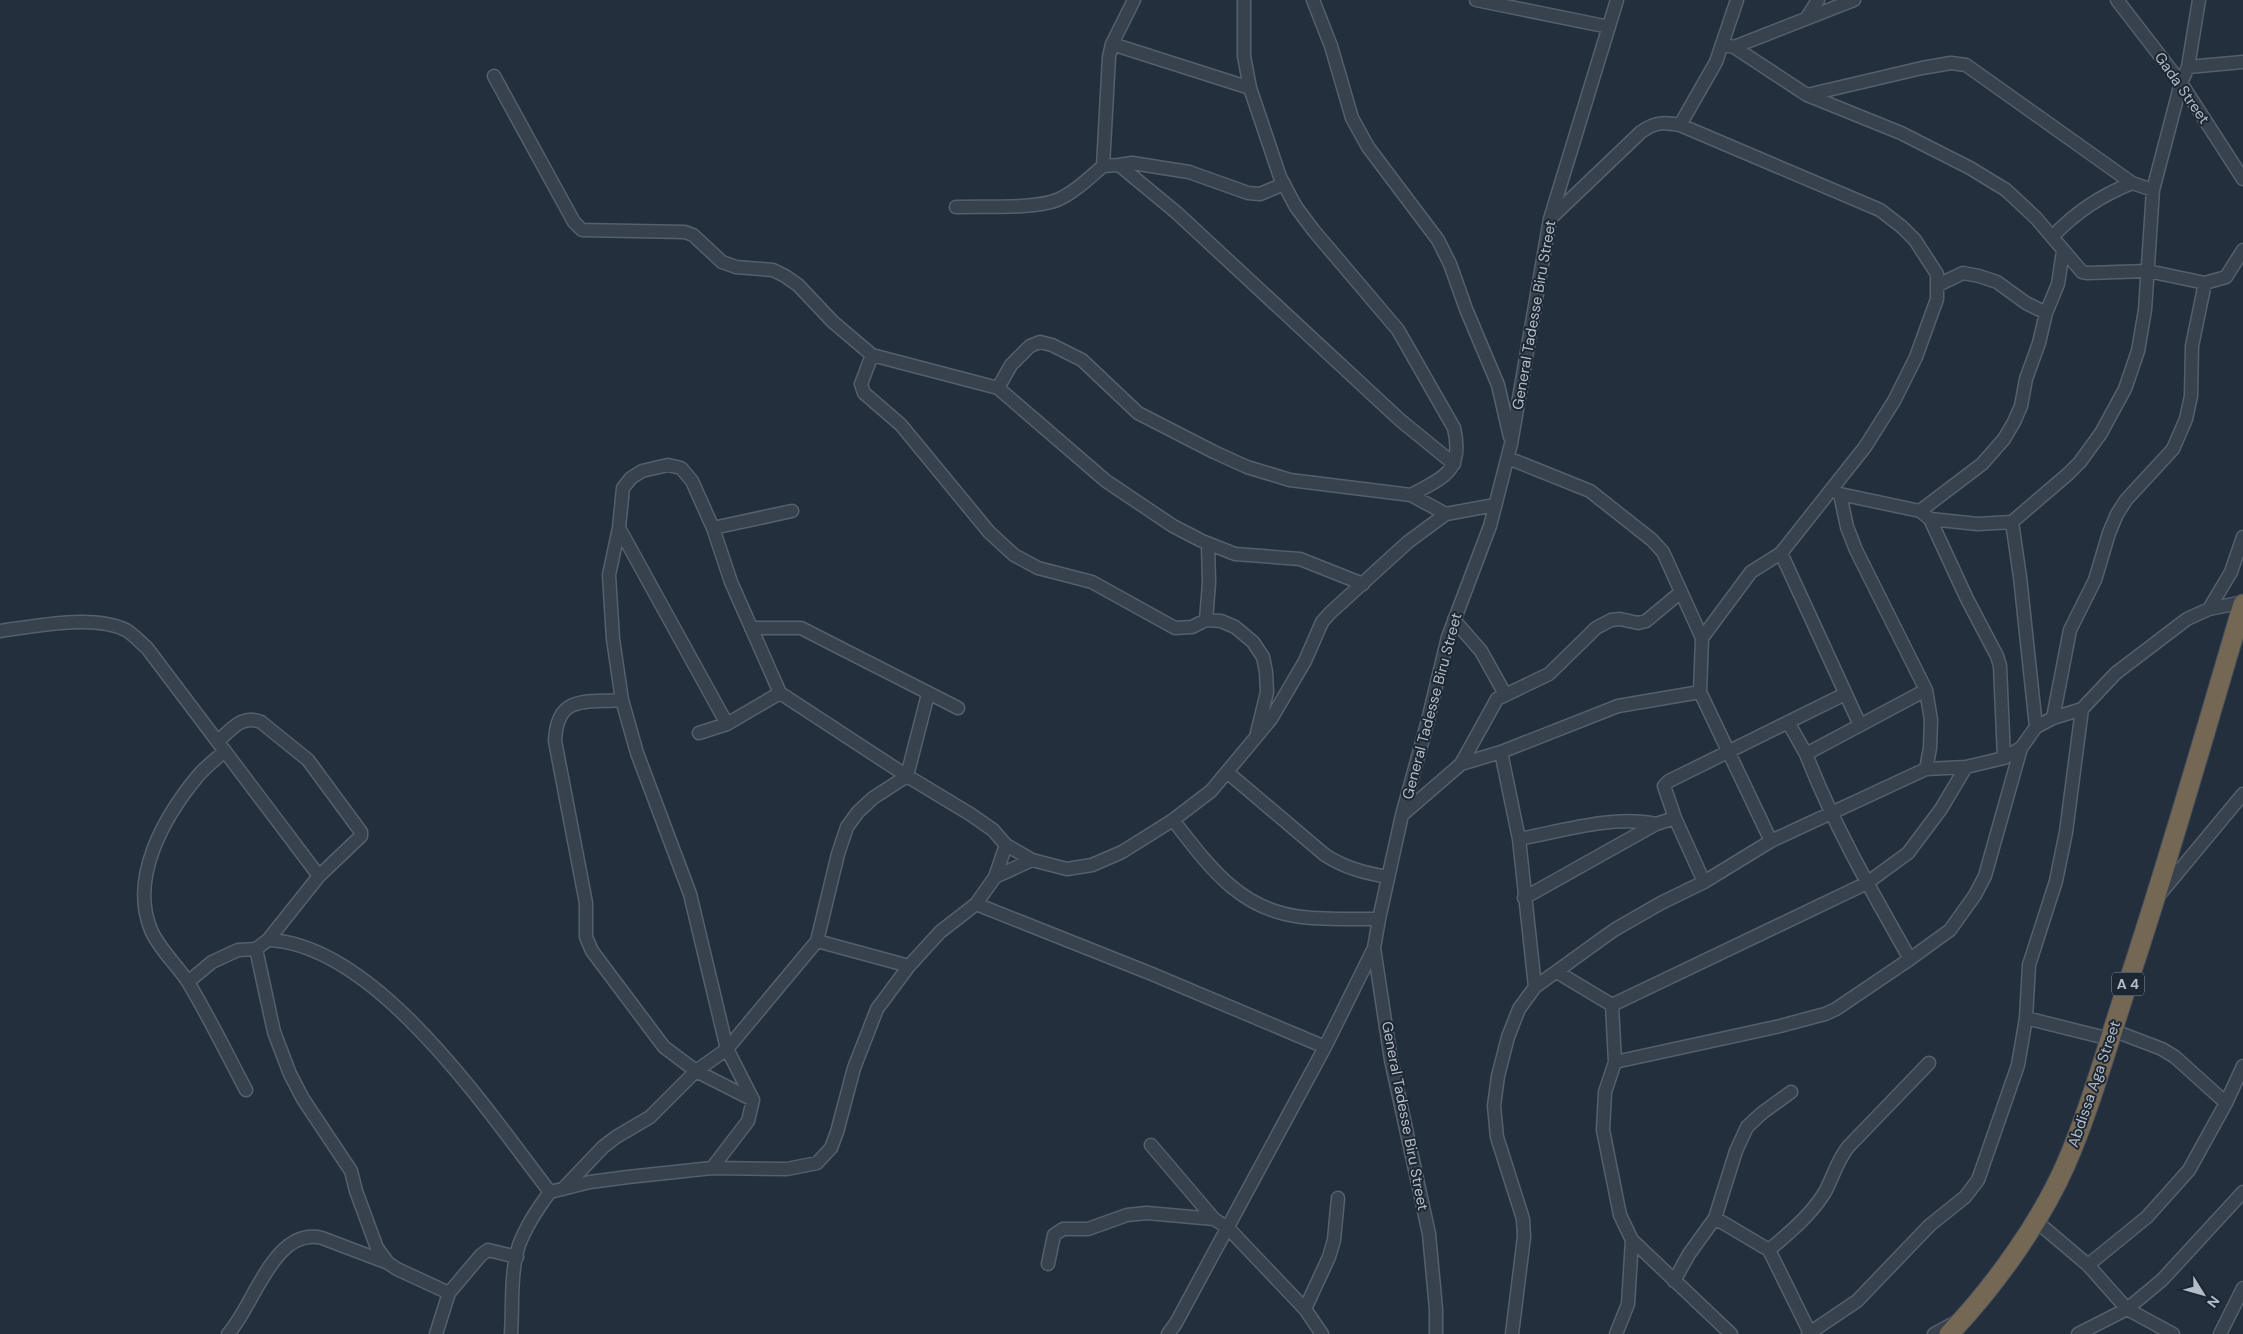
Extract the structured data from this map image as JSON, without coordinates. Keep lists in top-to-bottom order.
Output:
{
  "streets": {
    "highway": ["A 4", "Abdissa Aga Street"],
    "street": ["Gada Street", "General Tadesse Biru Street"]
  },
  "north": "bottom right"
}
